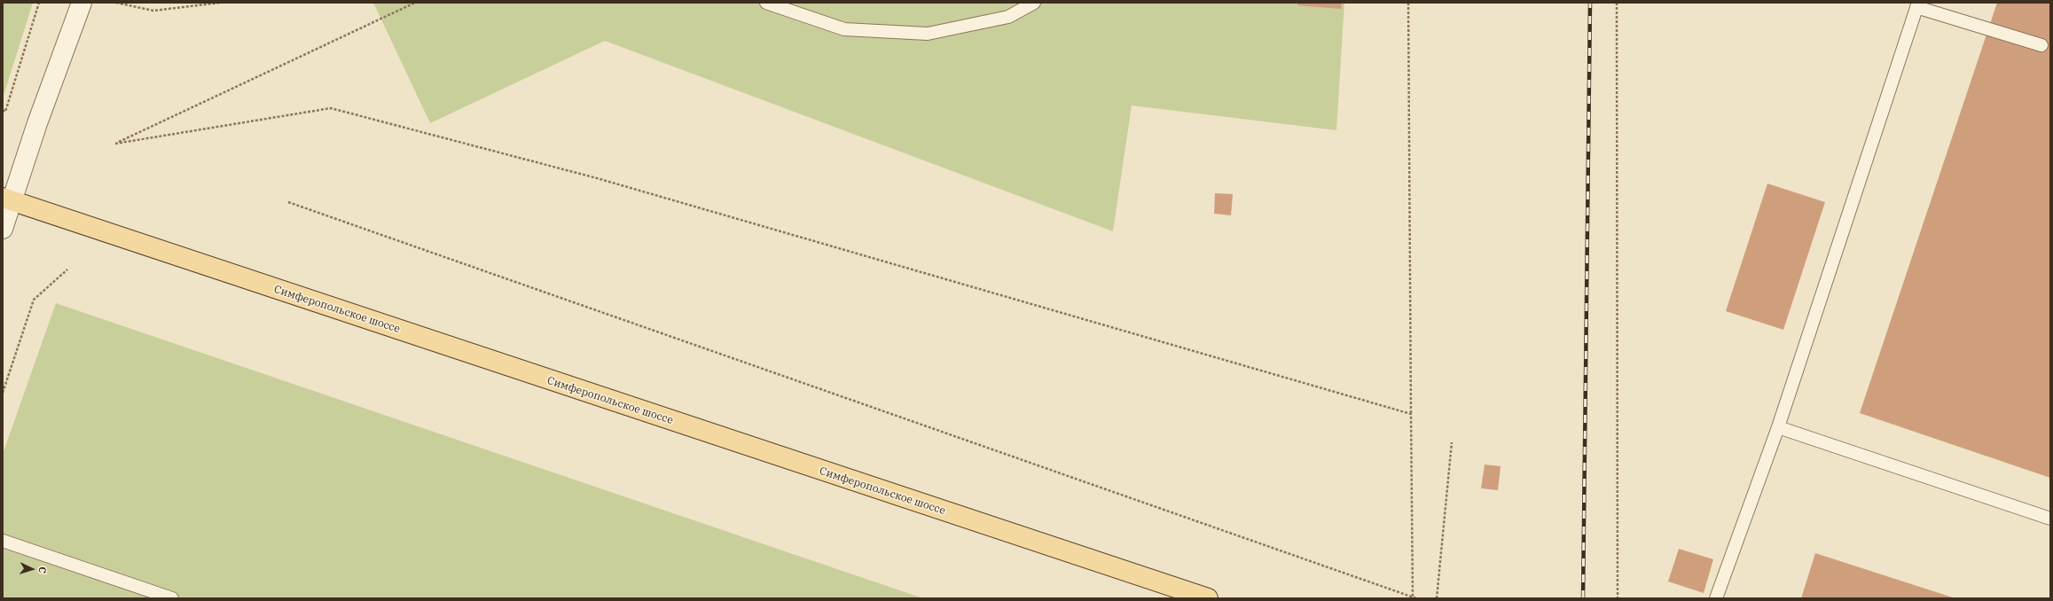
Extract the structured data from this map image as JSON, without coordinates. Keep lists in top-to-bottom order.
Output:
{
  "streets": {
    "main road": ["Симферопольское шоссе"]
  },
  "north": "right"
}
